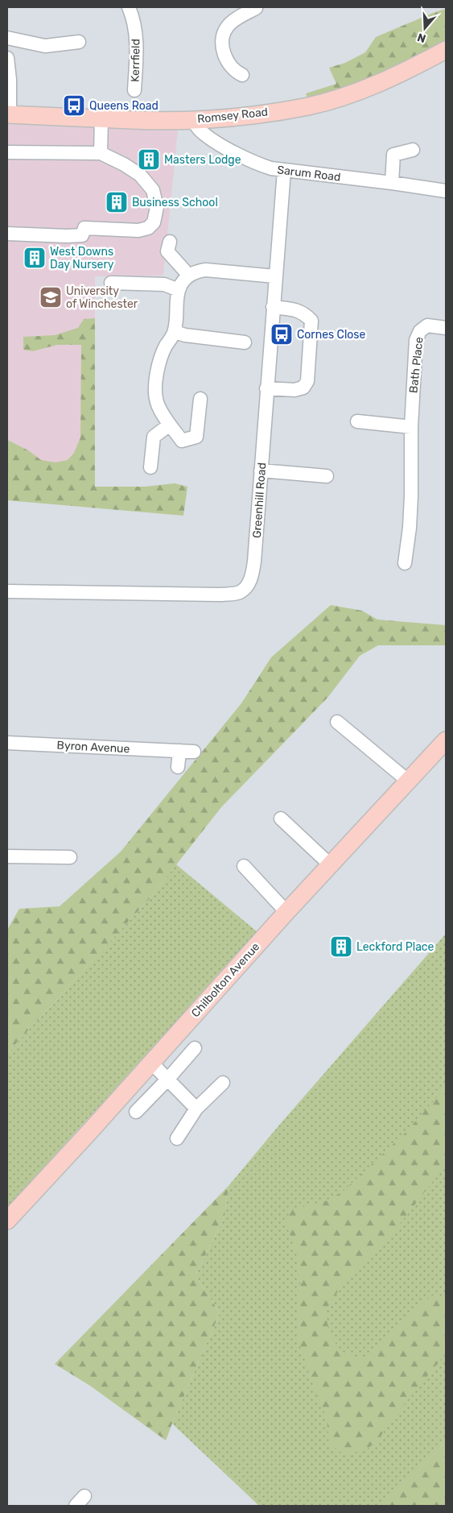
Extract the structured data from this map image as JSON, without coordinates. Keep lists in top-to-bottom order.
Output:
{
  "streets": {
    "main road": ["Romsey Road", "Chilbolton Avenue"],
    "street": [
      "Kerrfield",
      "Sarum Road",
      "Bath Place",
      "Greenhill Road",
      "Byron Avenue"
    ]
  },
  "crossings": [
    ["Romsey Road", "Sarum Road"],
    ["Sarum Road", "Greenhill Road"]
  ],
  "places": {
    "bus stop": ["Queens Road", "Cornes Close"],
    "building": [
      "Masters Lodge",
      "Business School",
      "West Downs Day Nursery",
      "Leckford Place"
    ],
    "school or university": ["University of Winchester"]
  },
  "north": "bottom"
}
